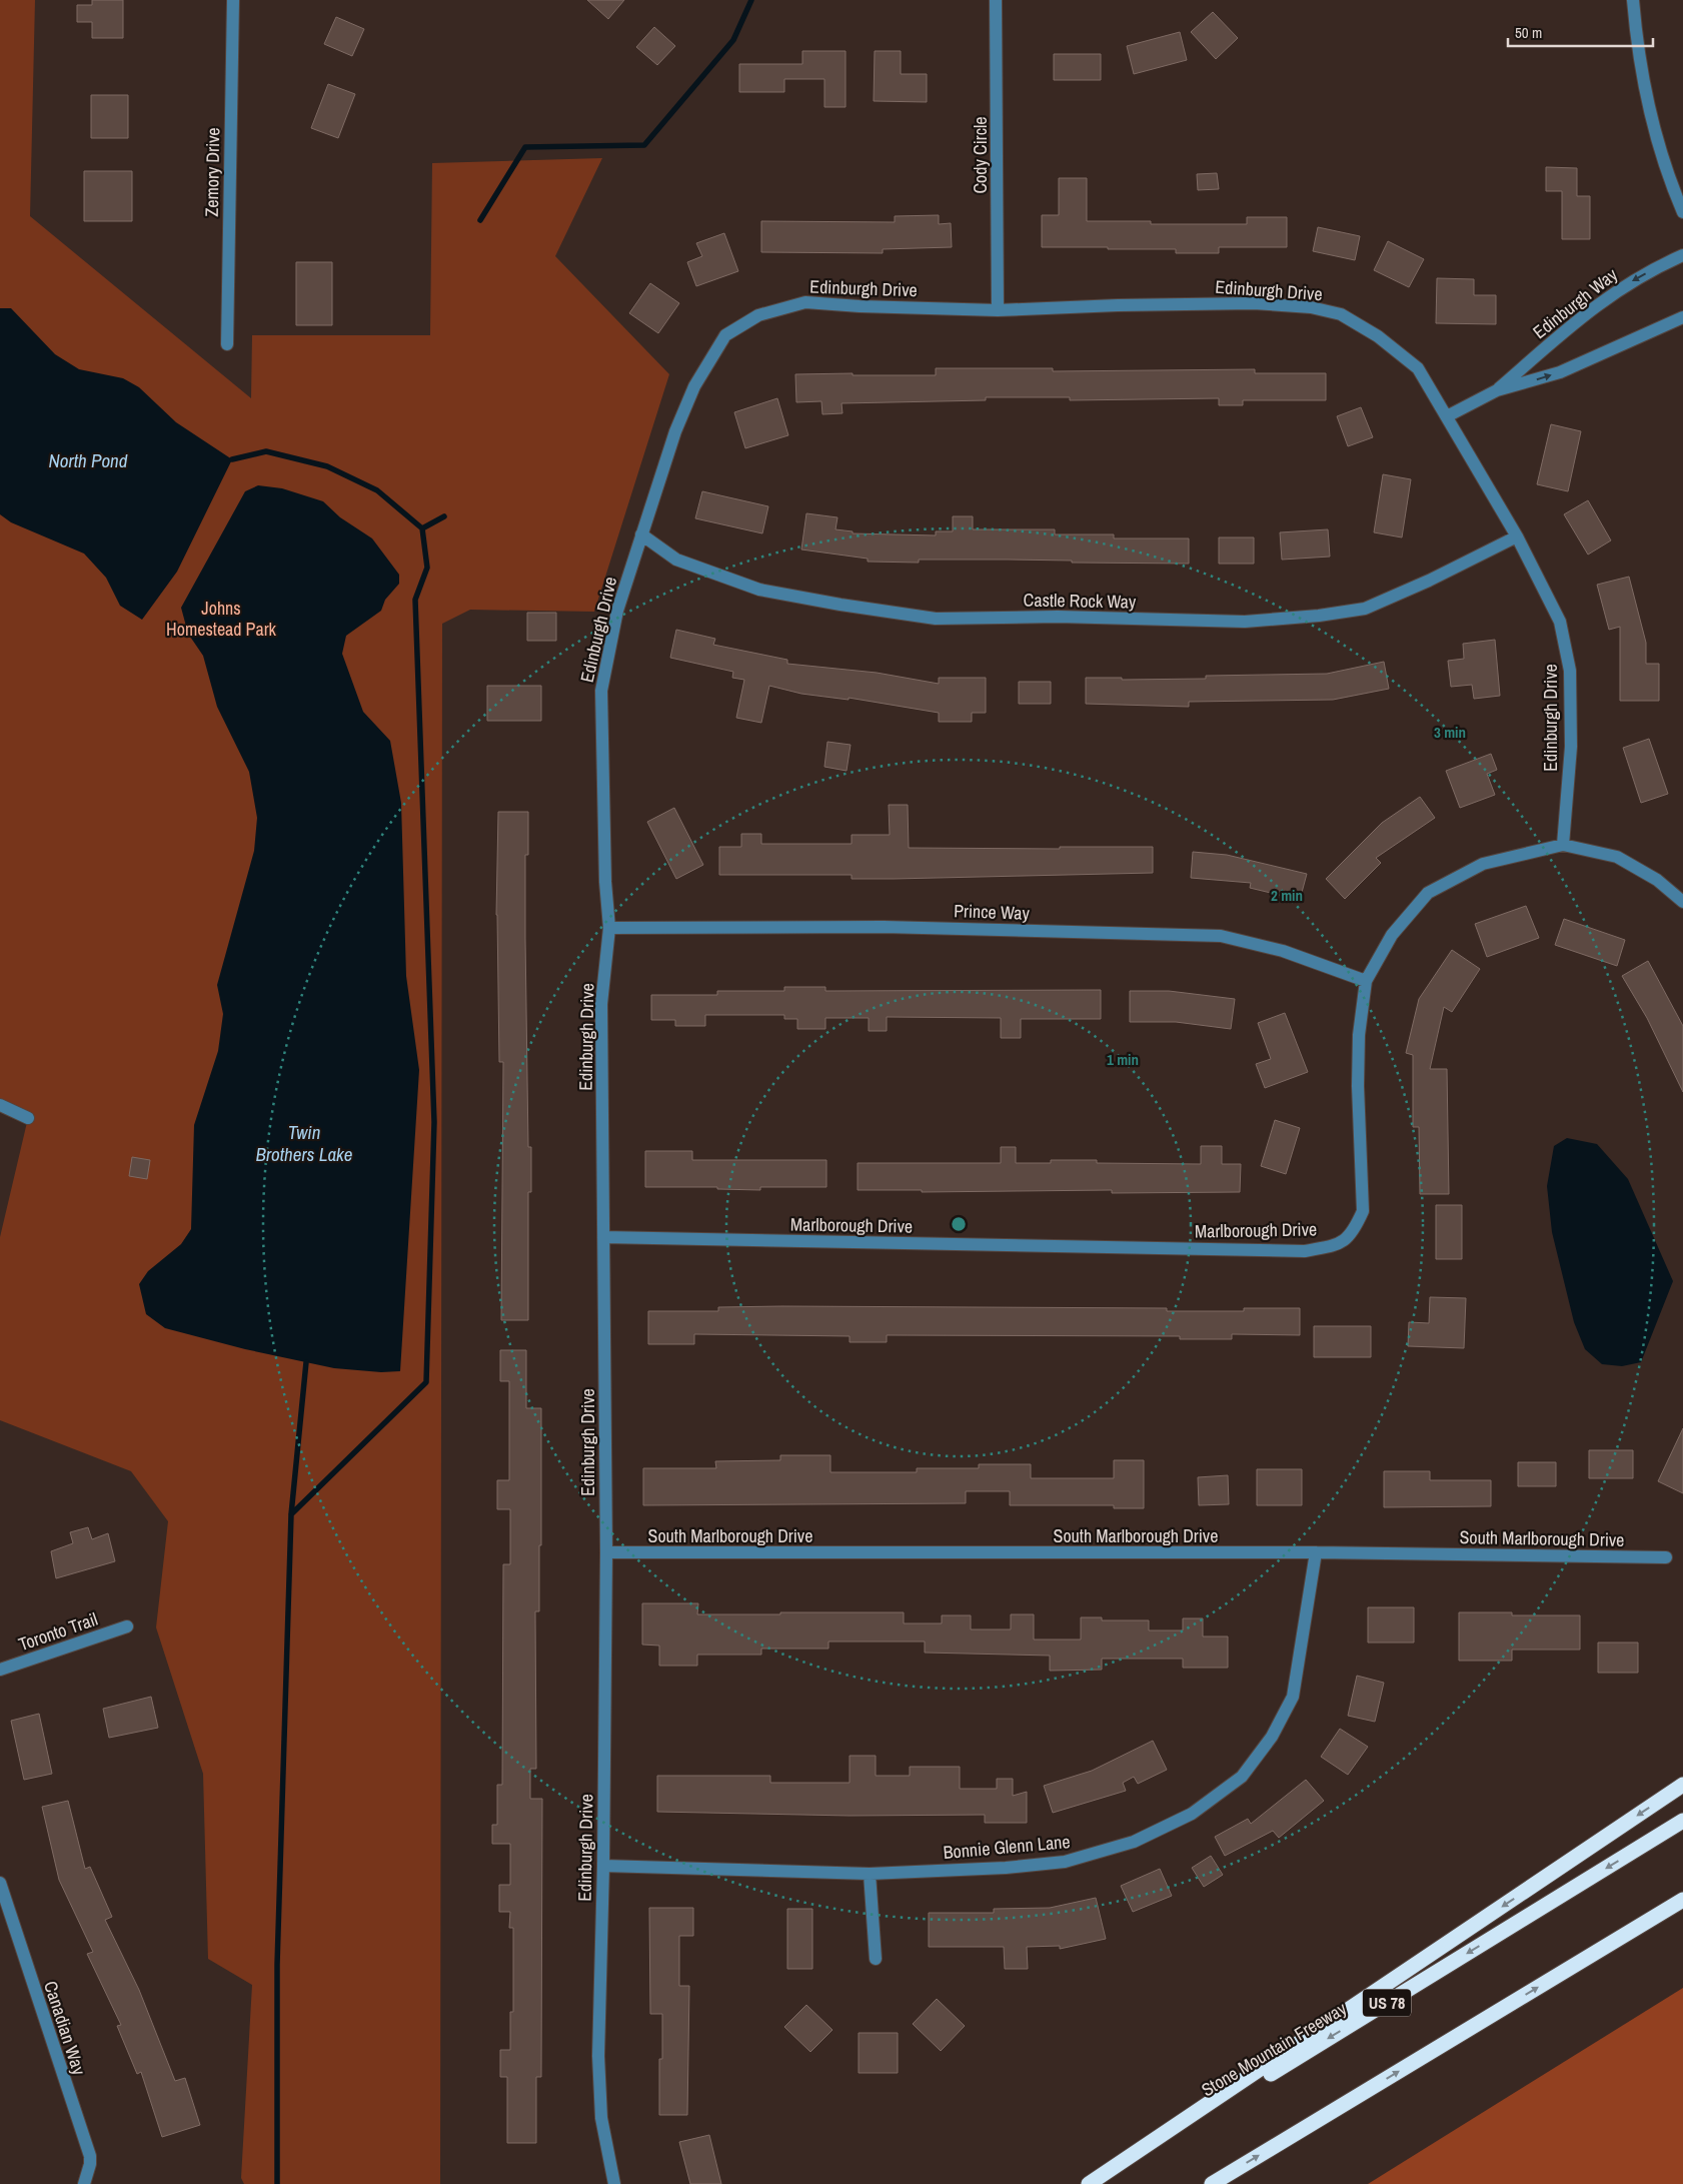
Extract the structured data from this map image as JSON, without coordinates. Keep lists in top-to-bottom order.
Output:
{
  "streets": {
    "highway": ["US 78", "Stone Mountain Freeway"],
    "street": [
      "Cody Circle",
      "Zemory Drive",
      "Edinburgh Drive",
      "Edinburgh Way",
      "Castle Rock Way",
      "Prince Way",
      "Marlborough Drive",
      "South Marlborough Drive",
      "Toronto Trail",
      "Bonnie Glenn Lane",
      "Canadian Way"
    ]
  },
  "crossings": [
    ["Cody Circle", "Edinburgh Drive"],
    ["Edinburgh Drive", "Edinburgh Way"],
    ["Edinburgh Drive", "Castle Rock Way"],
    ["Edinburgh Drive", "Prince Way"],
    ["Edinburgh Drive", "Marlborough Drive"],
    ["Edinburgh Drive", "South Marlborough Drive"],
    ["Edinburgh Drive", "Bonnie Glenn Lane"],
    ["Prince Way", "Marlborough Drive"],
    ["South Marlborough Drive", "Bonnie Glenn Lane"]
  ],
  "water": ["North Pond", "Twin Brothers Lake"],
  "parks": ["Johns Homestead Park"],
  "scale_bar": "50 m",
  "rings": ["3 min", "2 min", "1 min"]
}
